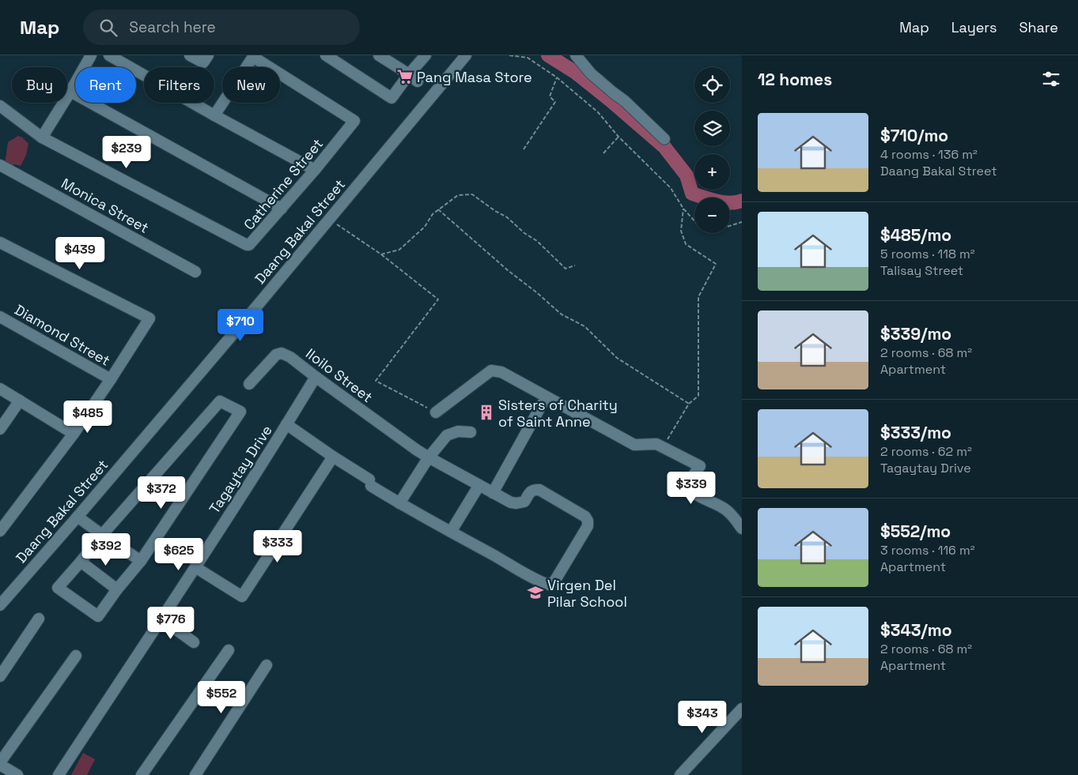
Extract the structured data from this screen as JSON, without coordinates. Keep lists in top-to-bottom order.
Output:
{
  "streets": {
    "street": [
      "Catherine Street",
      "Monica Street",
      "Daang Bakal Street",
      "Diamond Street",
      "Iloilo Street",
      "Tagaytay Drive"
    ]
  },
  "crossings": [
    ["Iloilo Street", "Tagaytay Drive"]
  ],
  "places": {
    "supermarket": ["Pang Masa Store"],
    "building": ["Sisters of Charity of Saint Anne"],
    "school or university": ["Virgen Del Pilar School"]
  },
  "page": {
    "header": "Map",
    "search": "Search here",
    "nav": ["Map", "Layers", "Share"],
    "heading": "12 homes",
    "map_buttons": ["+", "−"],
    "chip": [
      "Buy",
      "Rent",
      "Filters",
      "New"
    ],
    "list": [
      {
        "name": "$710/mo",
        "note": "4 rooms · 136 m² · Daang Bakal Street"
      },
      {
        "name": "$485/mo",
        "note": "5 rooms · 118 m² · Talisay Street"
      },
      {
        "name": "$339/mo",
        "note": "2 rooms · 68 m² · Apartment"
      },
      {
        "name": "$333/mo",
        "note": "2 rooms · 62 m² · Tagaytay Drive"
      },
      {
        "name": "$552/mo",
        "note": "3 rooms · 116 m² · Apartment"
      },
      {
        "name": "$343/mo",
        "note": "2 rooms · 68 m² · Apartment"
      }
    ],
    "price": [
      "$239",
      "$439",
      "$710",
      "$485",
      "$339",
      "$372",
      "$333",
      "$392",
      "$625",
      "$776",
      "$552",
      "$343"
    ]
  }
}
